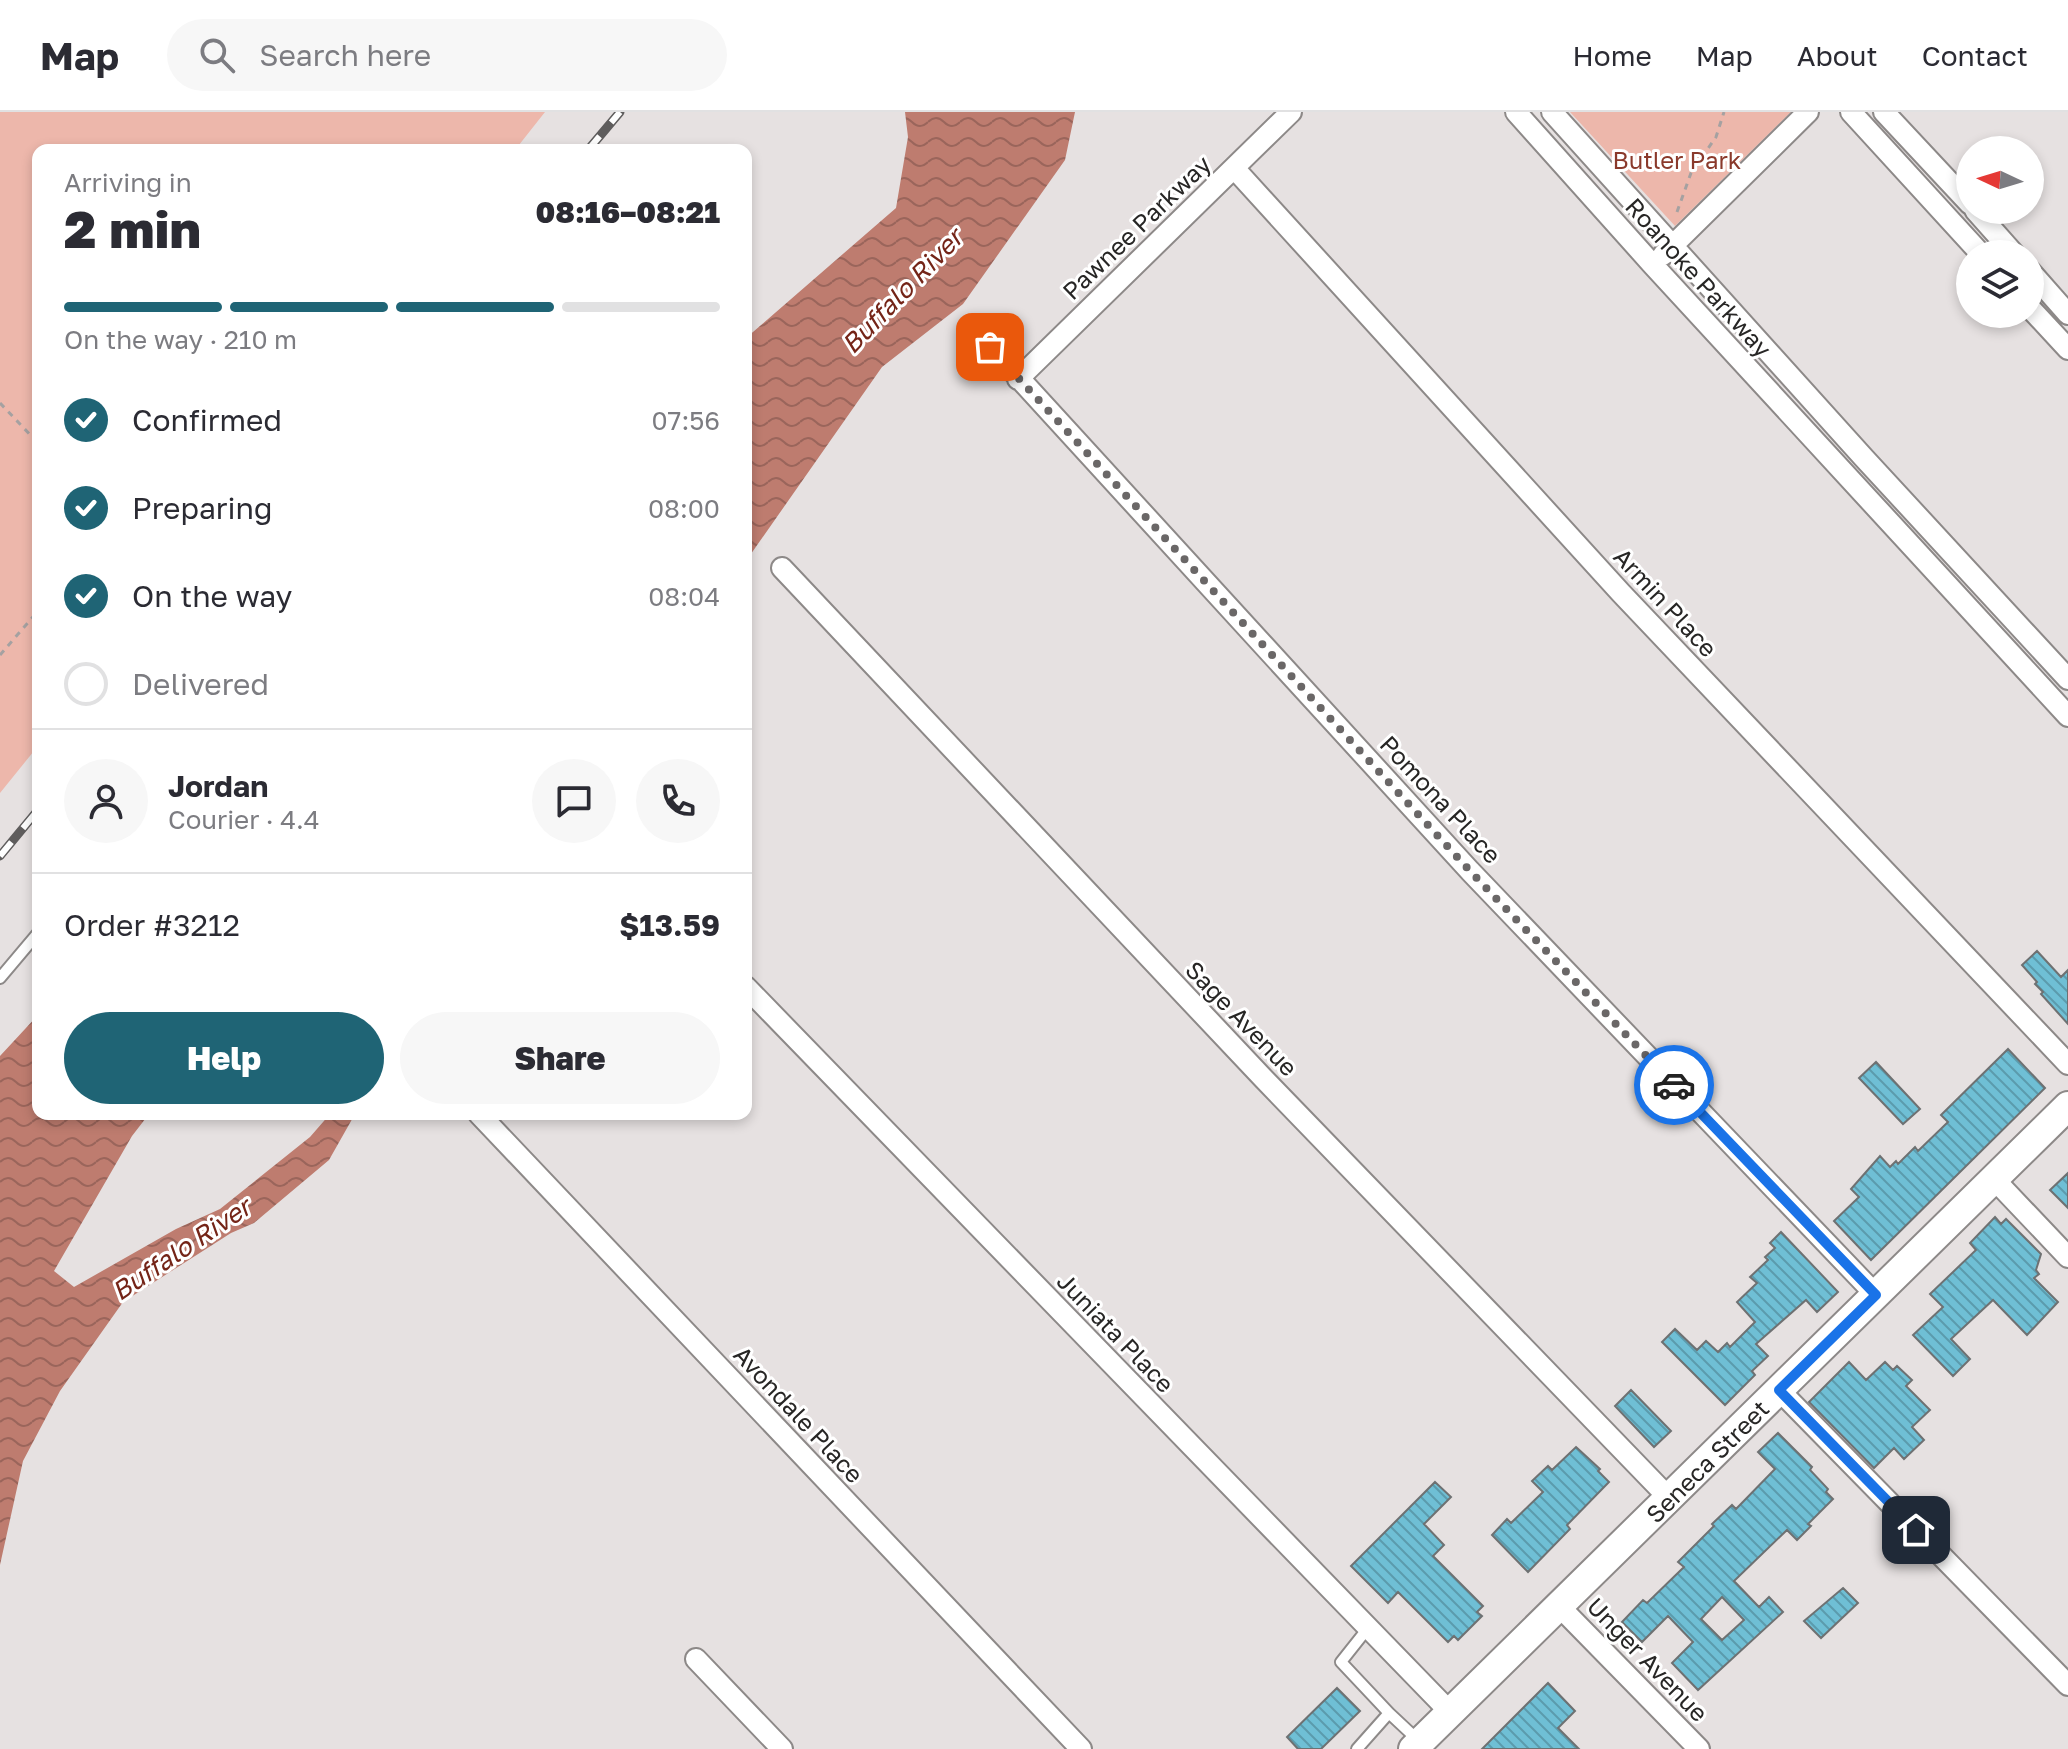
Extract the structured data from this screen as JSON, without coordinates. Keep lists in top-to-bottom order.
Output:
{
  "streets": {
    "main road": ["Seneca Street"],
    "street": [
      "Pawnee Parkway",
      "Roanoke Parkway",
      "Armin Place",
      "Pomona Place",
      "Sage Avenue",
      "Juniata Place",
      "Avondale Place",
      "Unger Avenue"
    ]
  },
  "crossings": [
    ["Pawnee Parkway", "Armin Place"],
    ["Pawnee Parkway", "Pomona Place"],
    ["Pomona Place", "Seneca Street"],
    ["Sage Avenue", "Seneca Street"],
    ["Juniata Place", "Seneca Street"],
    ["Seneca Street", "Unger Avenue"]
  ],
  "water": ["Buffalo River"],
  "parks": ["Butler Park"],
  "north": "left",
  "page": {
    "header": "Map",
    "search": "Search here",
    "nav": [
      "Home",
      "Map",
      "About",
      "Contact"
    ],
    "heading": ["2 min", "Arriving in", "08:16–08:21"],
    "panel": [
      "Jordan",
      "Courier · 4.4",
      "Order #3212",
      "$13.59"
    ],
    "bar": "On the way · 210 m",
    "list": [
      ["Confirmed", "07:56"],
      ["Preparing", "08:00"],
      ["On the way", "08:04"],
      "Delivered"
    ],
    "buttons": ["Help", "Share"]
  }
}
